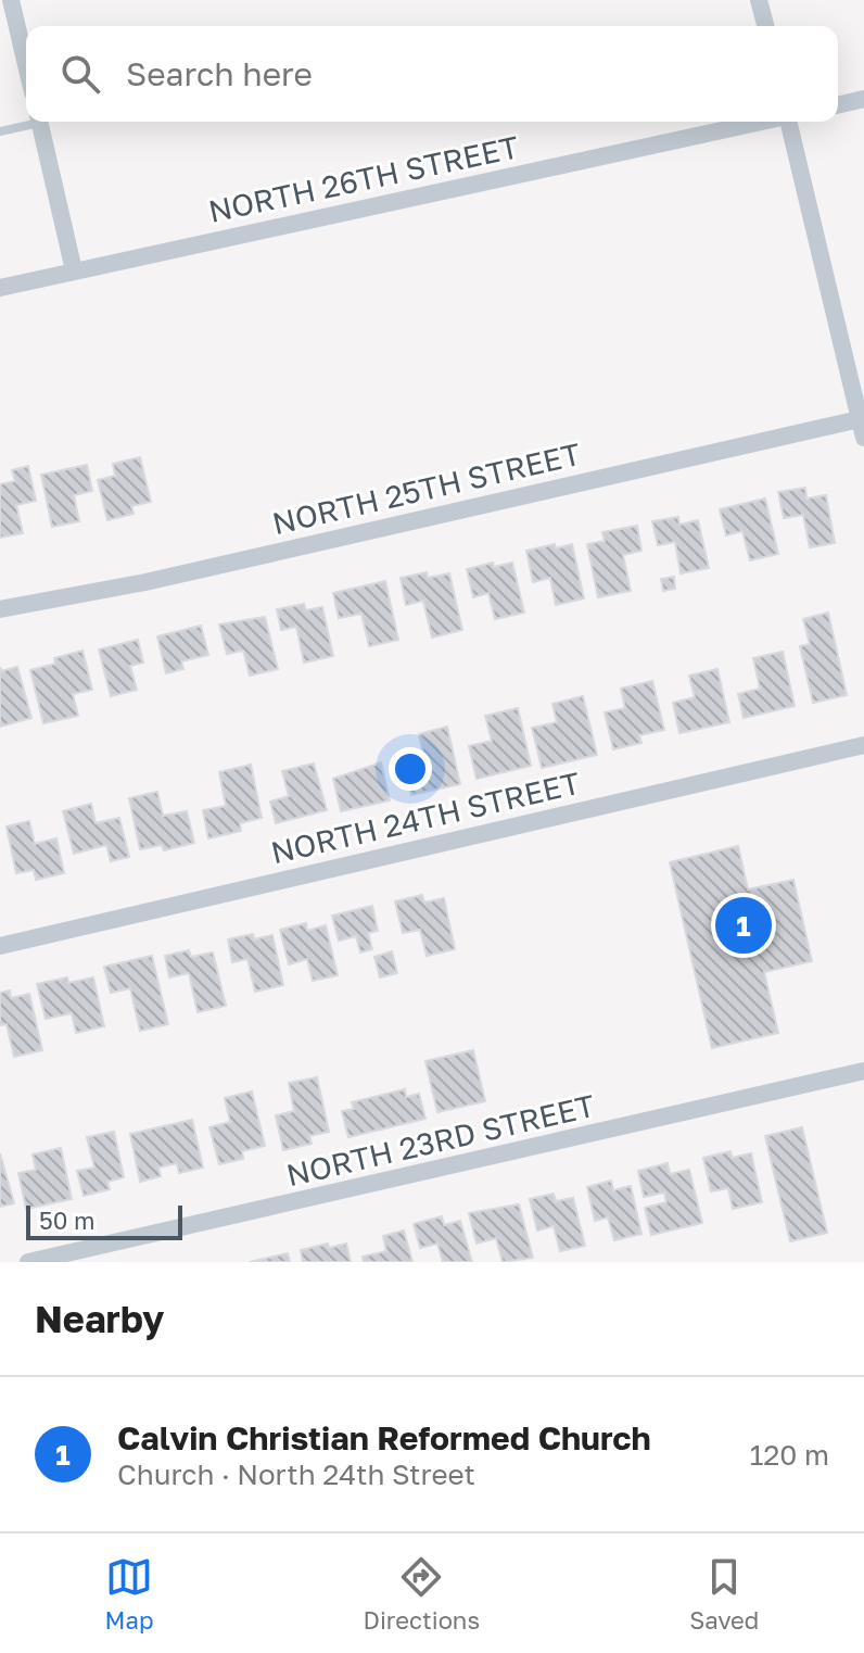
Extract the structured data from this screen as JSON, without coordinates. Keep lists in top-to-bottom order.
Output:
{
  "streets": {
    "street": [
      "NORTH 26TH STREET",
      "NORTH 25TH STREET",
      "NORTH 24TH STREET",
      "NORTH 23RD STREET"
    ]
  },
  "scale_bar": "50 m",
  "page": {
    "search": "Search here",
    "pins": "1",
    "scale": "50 m",
    "heading": "Nearby",
    "list": [
      {
        "mark": "1",
        "name": "Calvin Christian Reformed Church",
        "note": "Church · North 24th Street",
        "value": "120 m"
      }
    ],
    "nav": ["Map", "Directions", "Saved"]
  }
}
